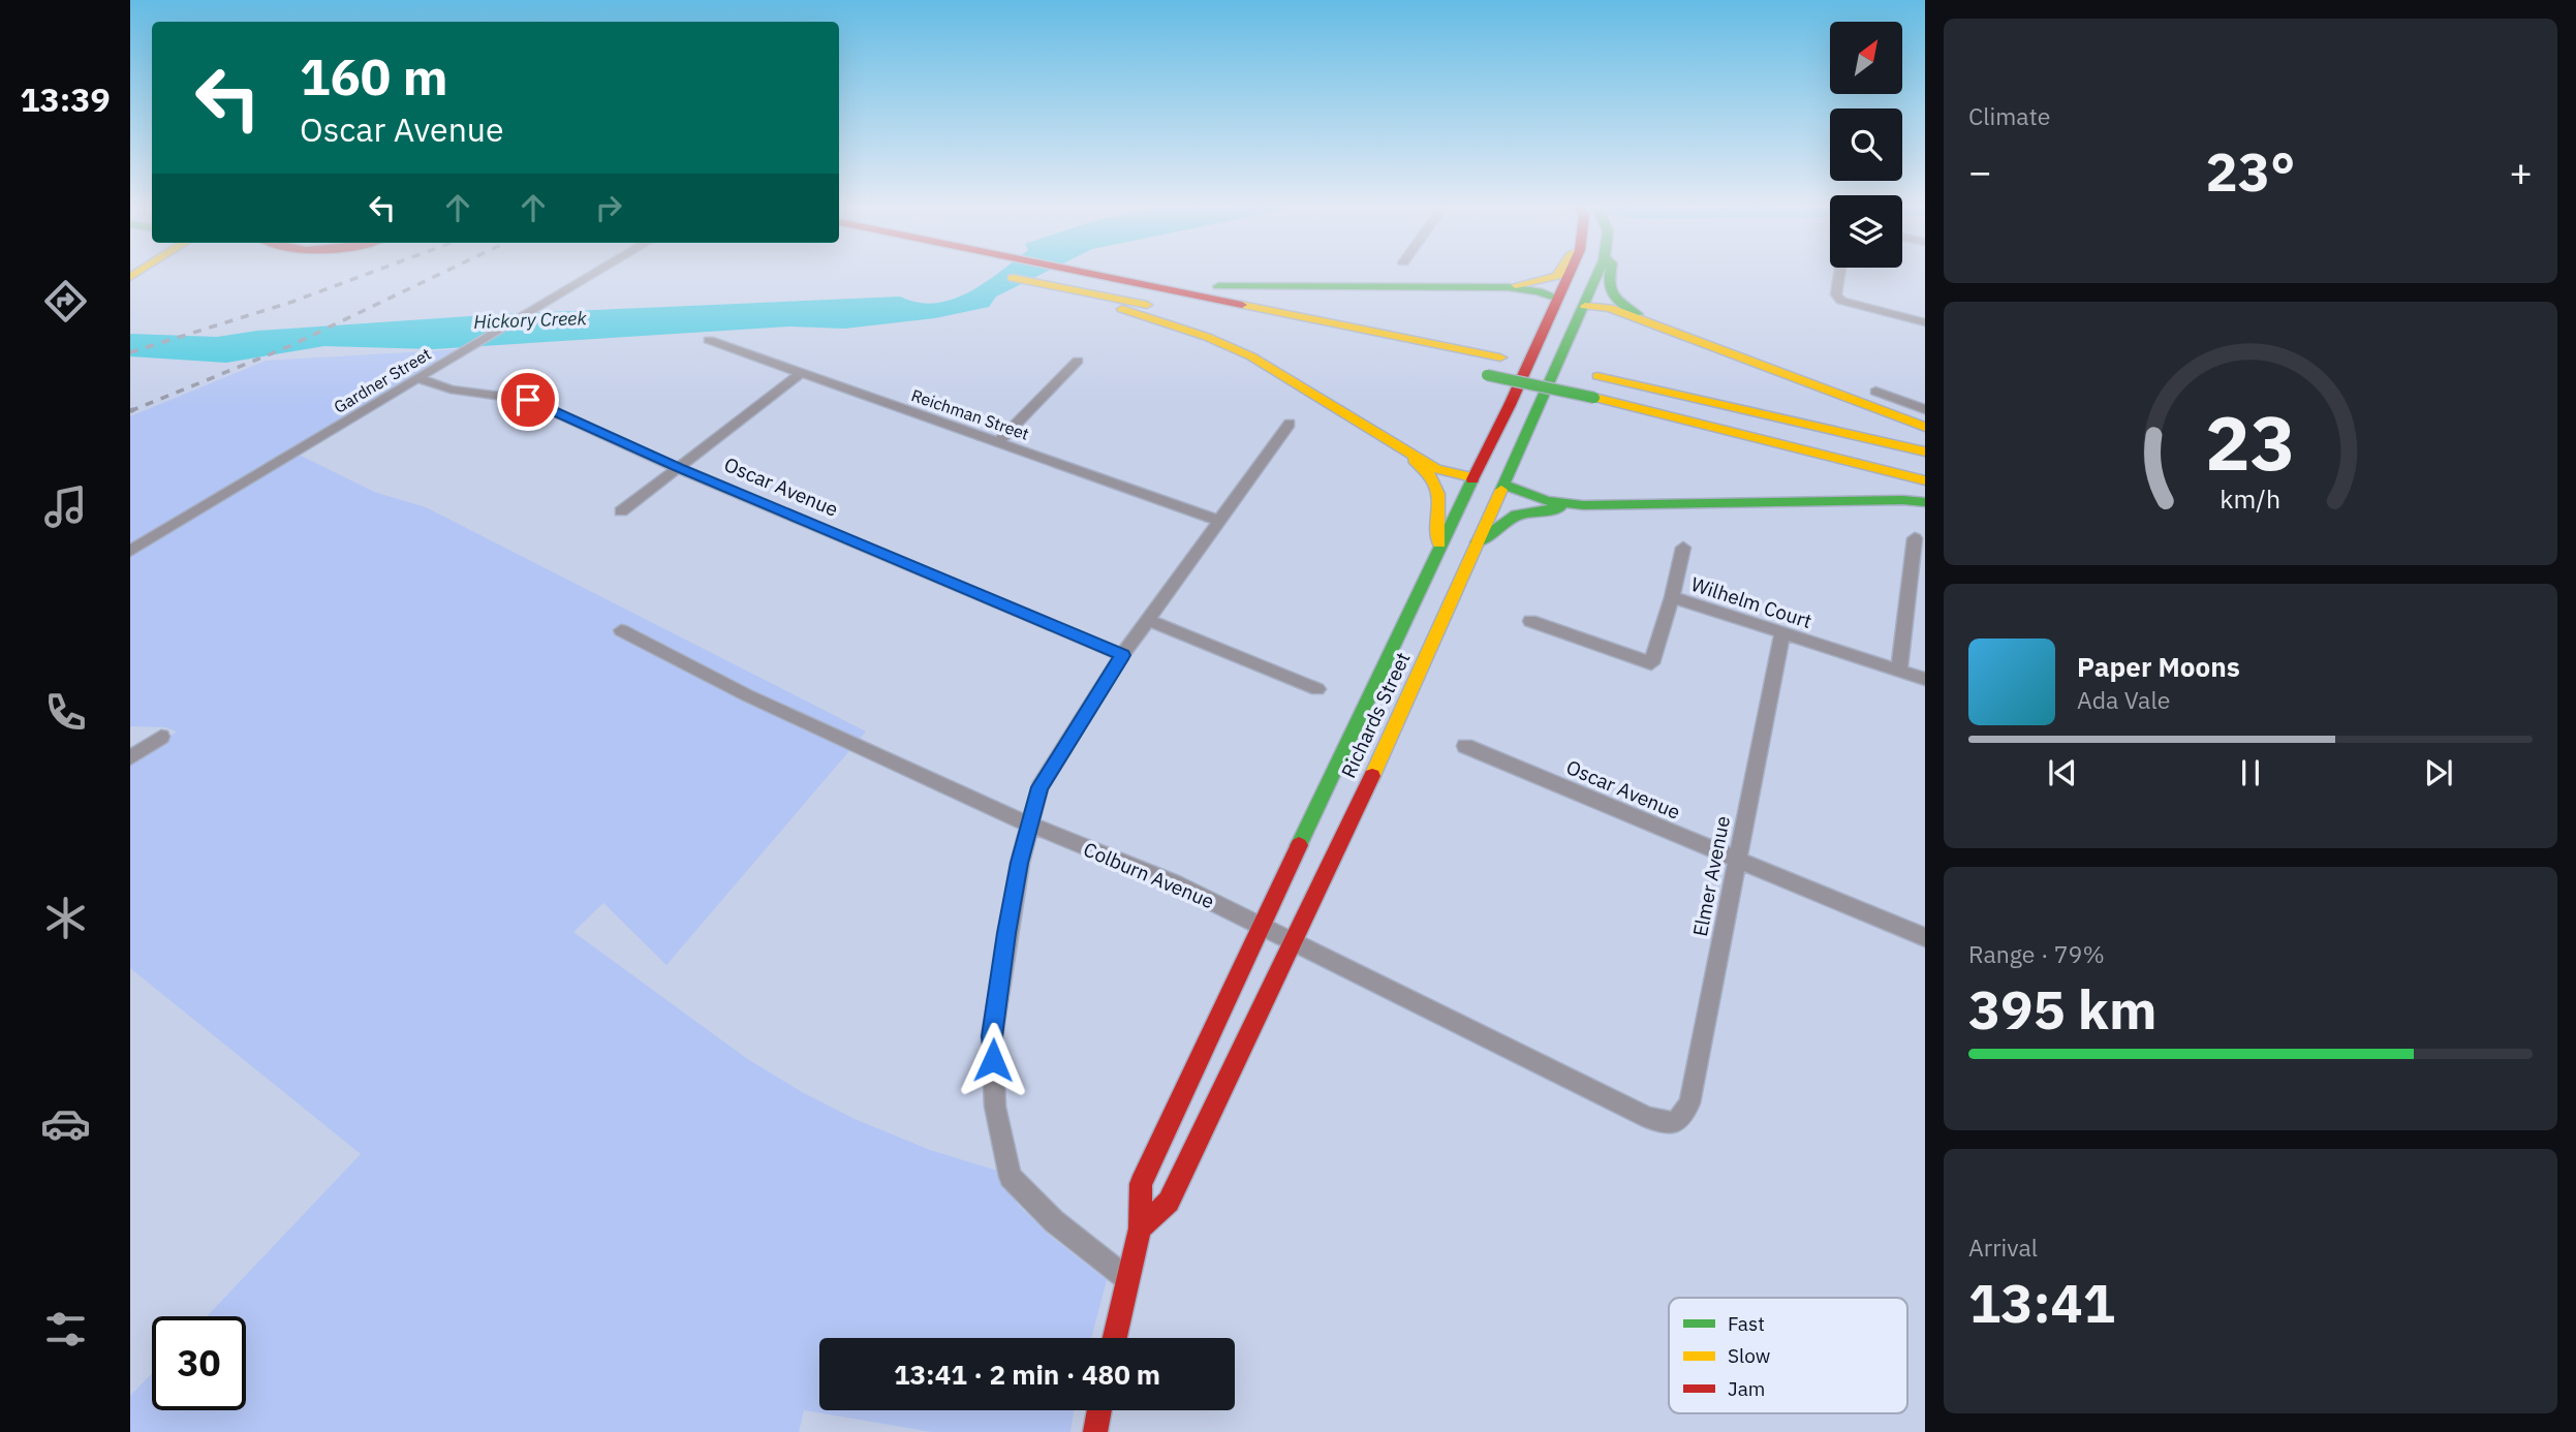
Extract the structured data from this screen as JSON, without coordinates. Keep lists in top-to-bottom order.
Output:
{
  "streets": {
    "main road": ["Richards Street"],
    "street": [
      "Gardner Street",
      "Reichman Street",
      "Oscar Avenue",
      "Wilhelm Court",
      "Colburn Avenue",
      "Elmer Avenue"
    ]
  },
  "crossings": [
    ["Gardner Street", "Oscar Avenue"],
    ["Oscar Avenue", "Elmer Avenue"],
    ["Wilhelm Court", "Elmer Avenue"],
    ["Richards Street", "Colburn Avenue"],
    ["Colburn Avenue", "Elmer Avenue"]
  ],
  "water": ["Hickory Creek"],
  "legend": ["Fast", "Slow", "Jam"],
  "north": "top right",
  "page": {
    "tabs": "13:39",
    "tile": [
      "Climate",
      ["Range · 79%", "395 km"],
      ["Arrival", "13:41"]
    ],
    "turn": ["160 m", "Oscar Avenue"],
    "heat": ["−", "23°", "+"],
    "song": ["Paper Moons", "Ada Vale"],
    "limit": "30",
    "trip": "13:41 · 2 min · 480 m",
    "gauge": ["23", "km/h"]
  }
}
